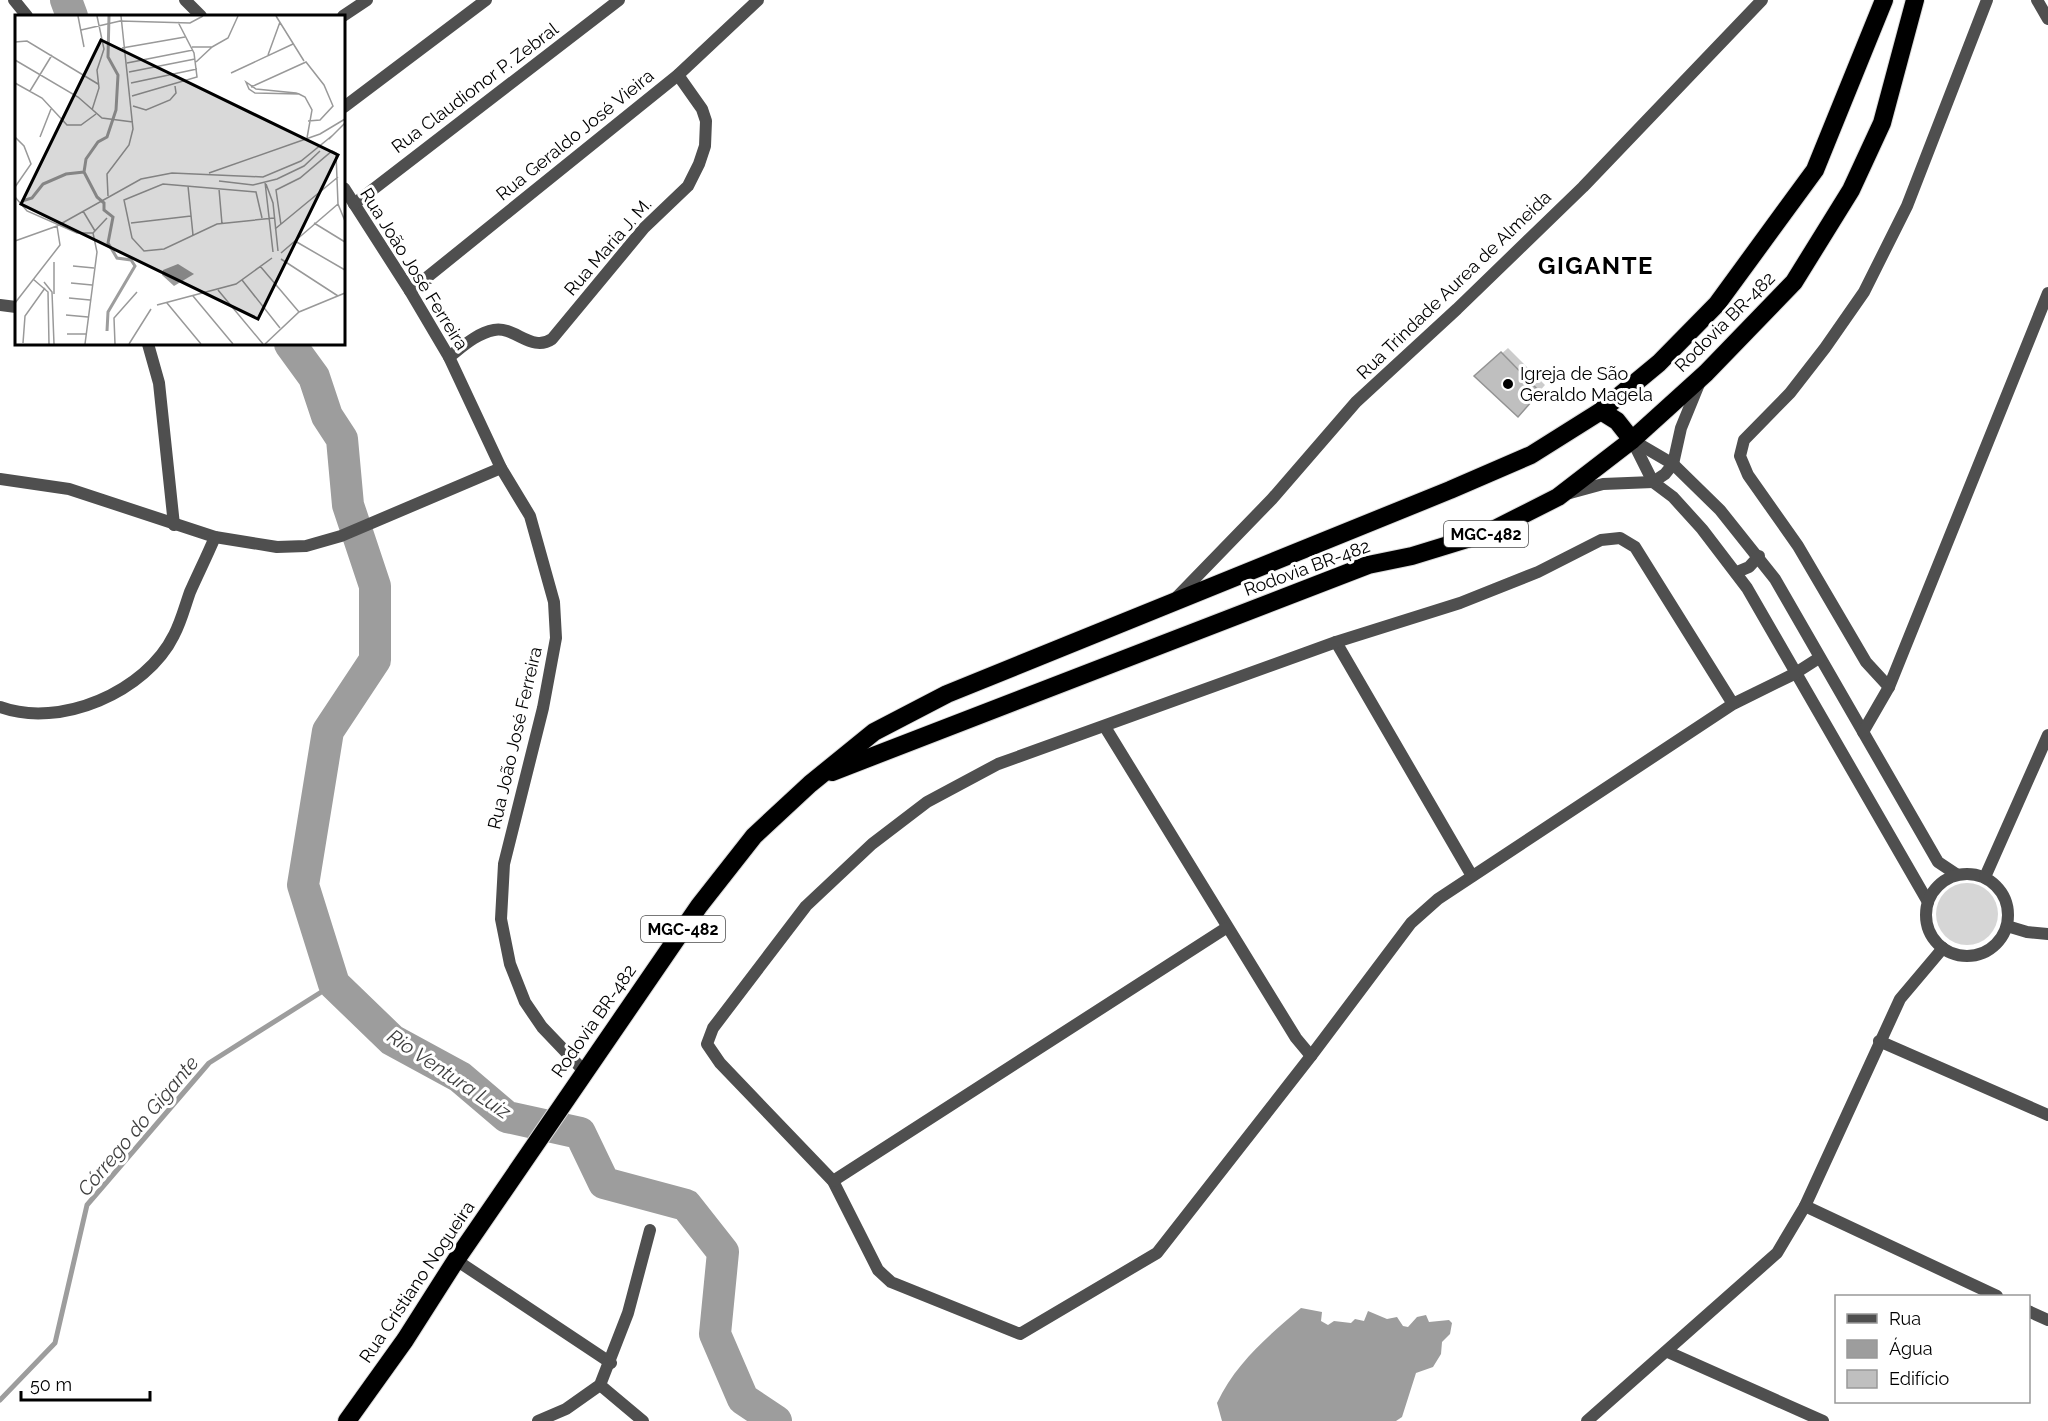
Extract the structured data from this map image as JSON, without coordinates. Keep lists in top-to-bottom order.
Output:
{
  "streets": {
    "highway": ["Rodovia BR-482", "MGC-482", "Rua Cristiano Nogueira"],
    "street": [
      "Rua Claudionor P. Zebral",
      "Rua Geraldo José Vieira",
      "Rua Maria J. M.",
      "Rua João José Ferreira",
      "Rua Trindade Aurea de Almeida"
    ]
  },
  "crossings": [
    ["Rua Claudionor P. Zebral", "Rua João José Ferreira"],
    ["Rua Geraldo José Vieira", "Rua Maria J. M."],
    ["Rua Geraldo José Vieira", "Rua João José Ferreira"],
    ["Rua Maria J. M.", "Rua João José Ferreira"],
    ["Rua João José Ferreira", "Rodovia BR-482"],
    ["Rua Trindade Aurea de Almeida", "Rodovia BR-482"],
    ["Rodovia BR-482", "Rua Cristiano Nogueira"]
  ],
  "districts": ["GIGANTE"],
  "water": ["Rio Ventura Luiz", "Córrego do Gigante"],
  "places": ["Igreja de São Geraldo Magela"],
  "legend": ["Rua", "Água", "Edifício"],
  "scale_bar": "50 m"
}
